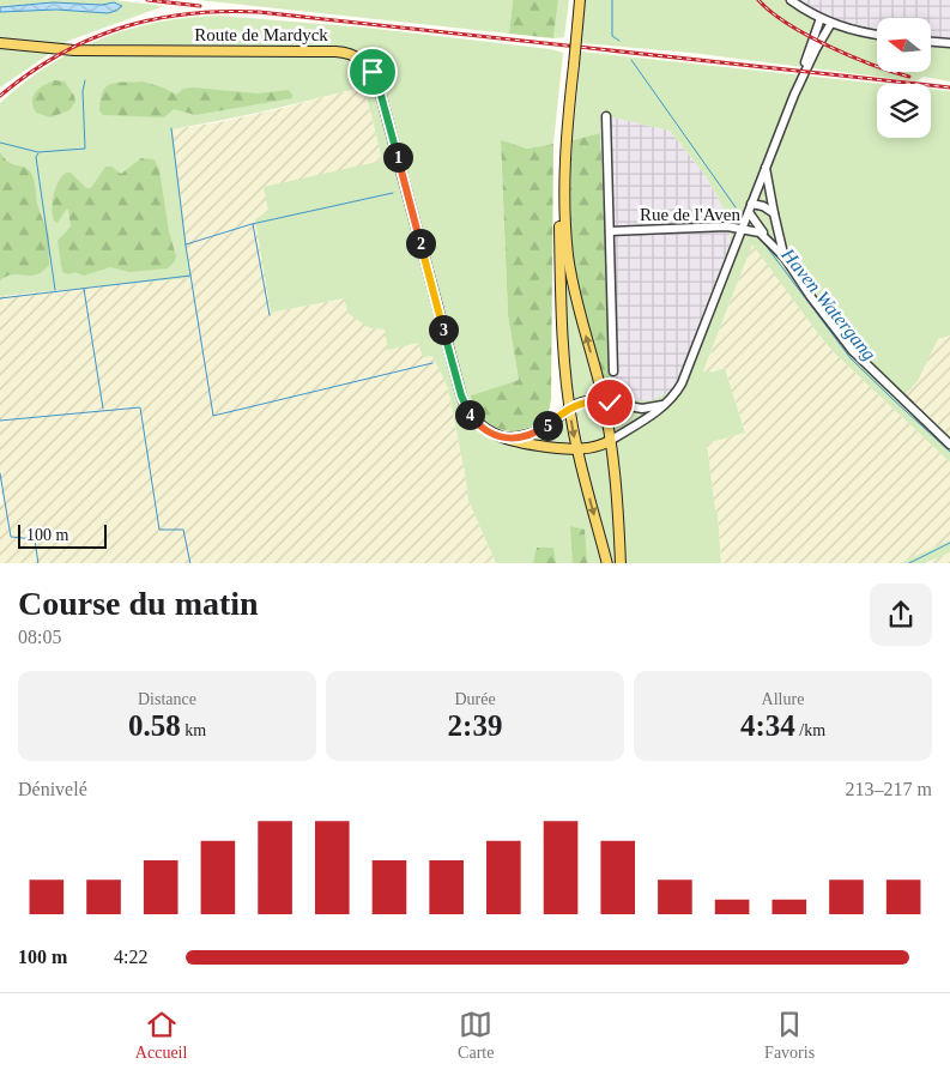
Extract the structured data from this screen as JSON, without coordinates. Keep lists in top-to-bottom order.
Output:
{
  "streets": {
    "main road": ["Route de Mardyck"],
    "street": ["Rue de l'Aven"]
  },
  "water": ["Haven Watergang"],
  "scale_bar": "100 m",
  "north": "left",
  "page": {
    "pins": [
      "1",
      "2",
      "3",
      "4",
      "5"
    ],
    "scale": "100 m",
    "heading": ["Course du matin", "08:05"],
    "stats": [
      ["Distance", "0.58 km"],
      ["Durée", "2:39"],
      ["Allure", "4:34 /km"]
    ],
    "chart": ["Dénivelé", "213–217 m"],
    "list": [
      {
        "name": "100 m",
        "note": "4:22"
      }
    ],
    "tabs": ["Accueil", "Carte", "Favoris"]
  }
}
